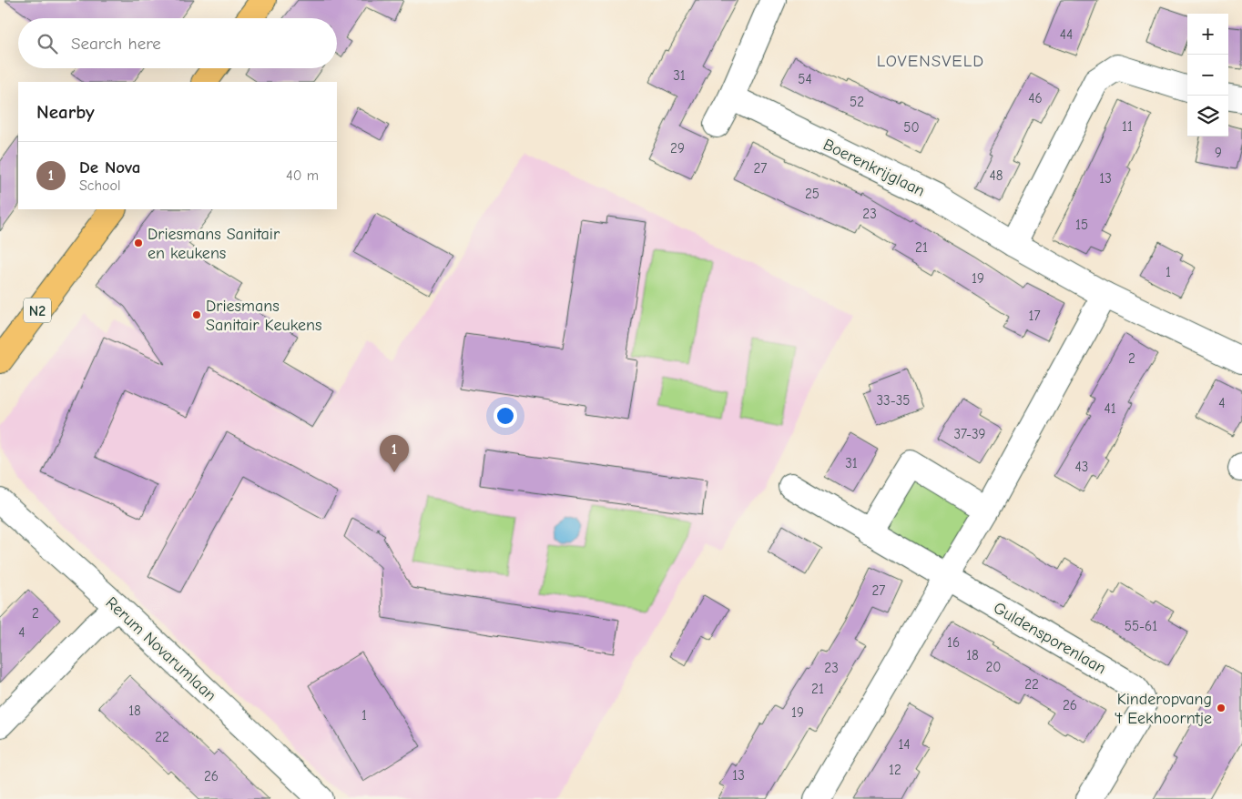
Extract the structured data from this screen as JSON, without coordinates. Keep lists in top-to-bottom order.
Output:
{
  "streets": {
    "main road": ["N2"],
    "street": ["Boerenkrijglaan", "Guldensporenlaan", "Rerum Novarumlaan"]
  },
  "districts": ["LOVENSVELD"],
  "places": ["Driesmans Sanitair en keukens", "Driesmans Sanitair Keukens", "Kinderopvang 't Eekhoorntje"],
  "house_numbers": [
    "44",
    "31",
    "54",
    "46",
    "52",
    "11",
    "50",
    "29",
    "9",
    "27",
    "48",
    "13",
    "25",
    "23",
    "15",
    "21",
    "1",
    "19",
    "17",
    "2",
    "33-35",
    "4",
    "41",
    "37-39",
    "31",
    "43",
    "27",
    "2",
    "55-61",
    "4",
    "16",
    "18",
    "20",
    "23",
    "22",
    "21",
    "26",
    "18",
    "19",
    "1",
    "22",
    "14",
    "12",
    "13",
    "26"
  ],
  "page": {
    "map_buttons": ["+", "−"],
    "search": "Search here",
    "heading": "Nearby",
    "list": [
      {
        "mark": "1",
        "name": "De Nova",
        "note": "School",
        "value": "40 m"
      }
    ],
    "pins": "1"
  }
}
